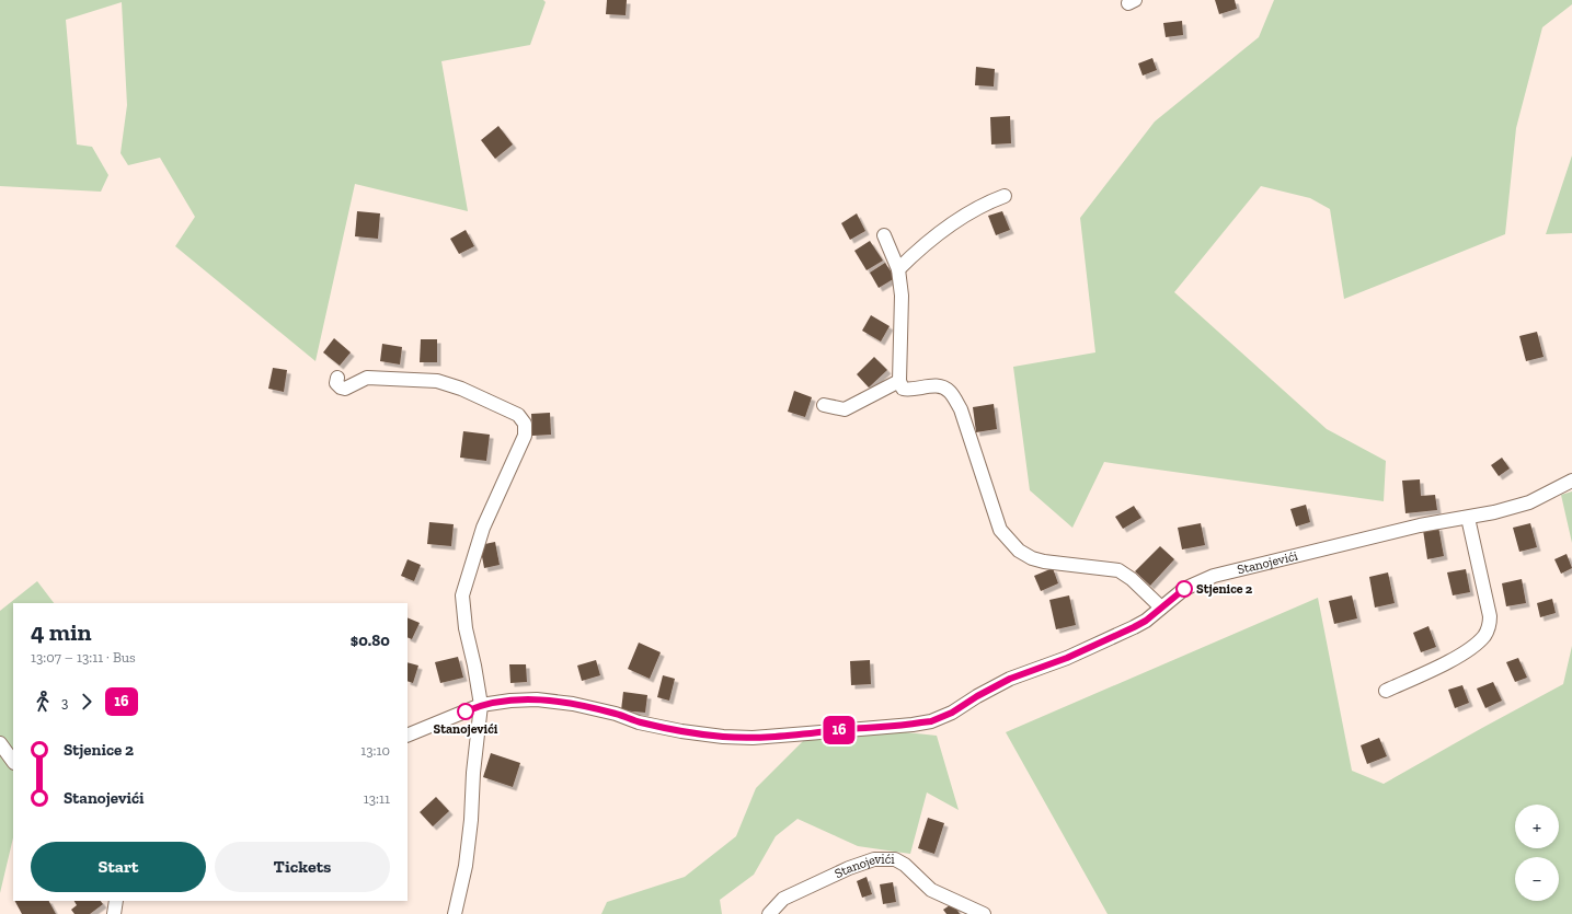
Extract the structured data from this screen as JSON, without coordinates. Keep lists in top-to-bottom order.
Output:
{
  "streets": {
    "street": ["Stanojevići"]
  },
  "places": ["Stjenice 2", "Stanojevići"],
  "lines": ["bus line 16"],
  "page": {
    "on_map": "16",
    "heading": ["4 min", "13:07 – 13:11 · Bus", "$0.80"],
    "legs": ["3", "16"],
    "list": [
      {
        "name": "Stjenice 2",
        "value": "13:10"
      },
      {
        "name": "Stanojevići",
        "value": "13:11"
      }
    ],
    "map_buttons": ["+", "−"],
    "buttons": ["Start", "Tickets"]
  }
}
